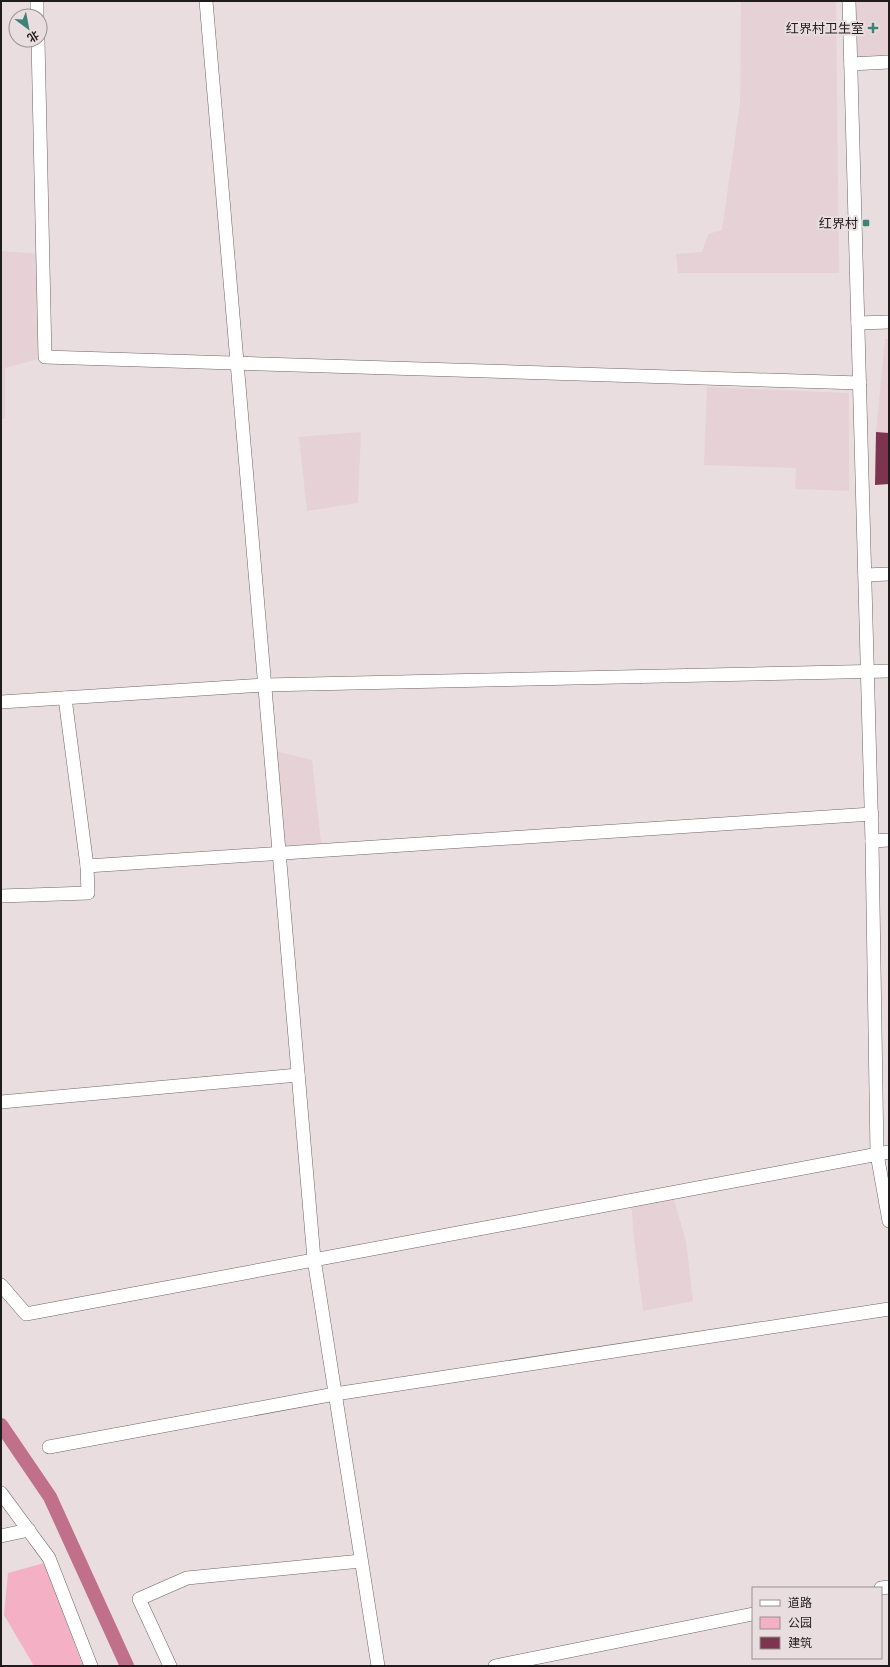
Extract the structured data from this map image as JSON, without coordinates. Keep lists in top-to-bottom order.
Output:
{
  "places": {
    "health": ["红界村卫生室"],
    "transit": ["红界村"]
  },
  "legend": ["道路", "公园", "建筑"],
  "north": "bottom right"
}
